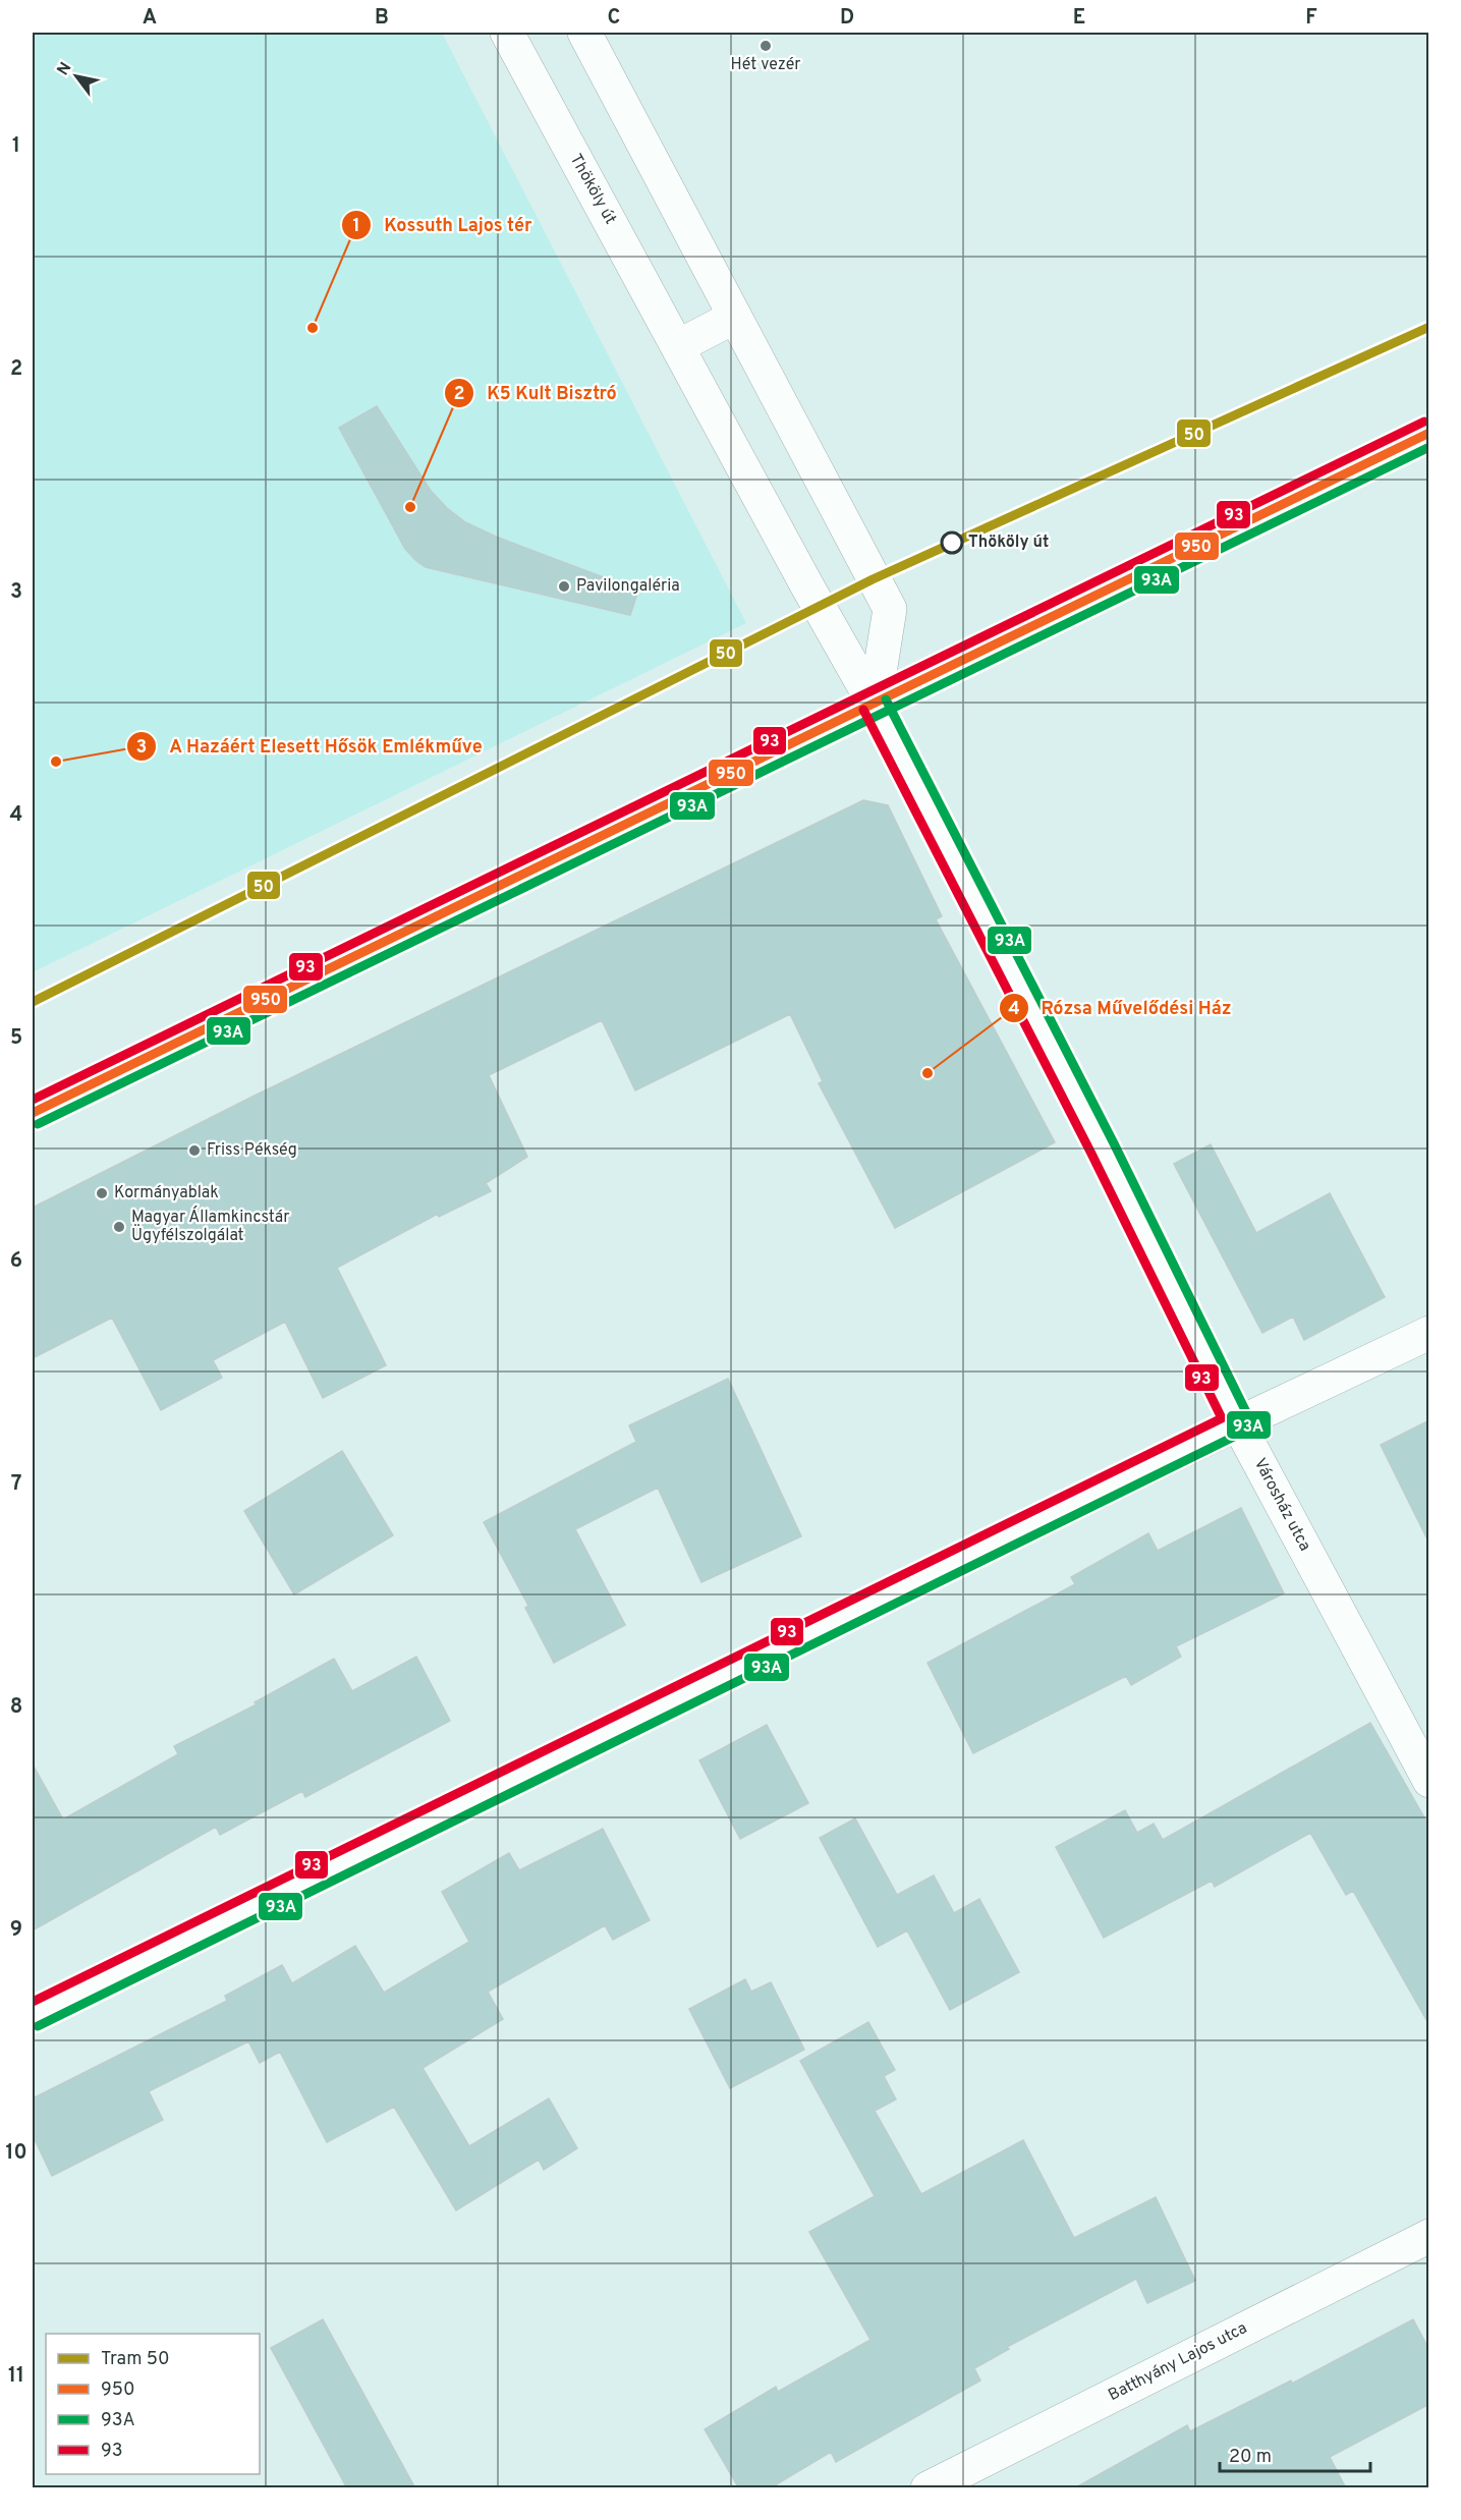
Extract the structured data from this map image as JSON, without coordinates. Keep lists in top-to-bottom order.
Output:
{
  "streets": {
    "street": ["Thököly út", "Városház utca", "Batthyány Lajos utca"]
  },
  "crossings": [
    ["Thököly út", "Városház utca"]
  ],
  "places": [
    "Hét vezér",
    "Kossuth Lajos tér",
    "K5 Kult Bisztró",
    "Thököly út",
    "Pavilongaléria",
    "A Hazáért Elesett Hősök Emlékműve",
    "Rózsa Művelődési Ház",
    "Friss Pékség",
    "Kormányablak",
    "Magyar Államkincstár Ügyfélszolgálat"
  ],
  "lines": [
    "tram line 50",
    "transit line 93",
    "transit line 950",
    "transit line 93A"
  ],
  "legend": [
    "Tram 50",
    "950",
    "93A",
    "93"
  ],
  "scale_bar": "20 m",
  "north": "top left",
  "grid": {
    "columns": [
      "A",
      "B",
      "C",
      "D",
      "E",
      "F"
    ],
    "rows": [
      "1",
      "2",
      "3",
      "4",
      "5",
      "6",
      "7",
      "8",
      "9",
      "10",
      "11"
    ]
  }
}
